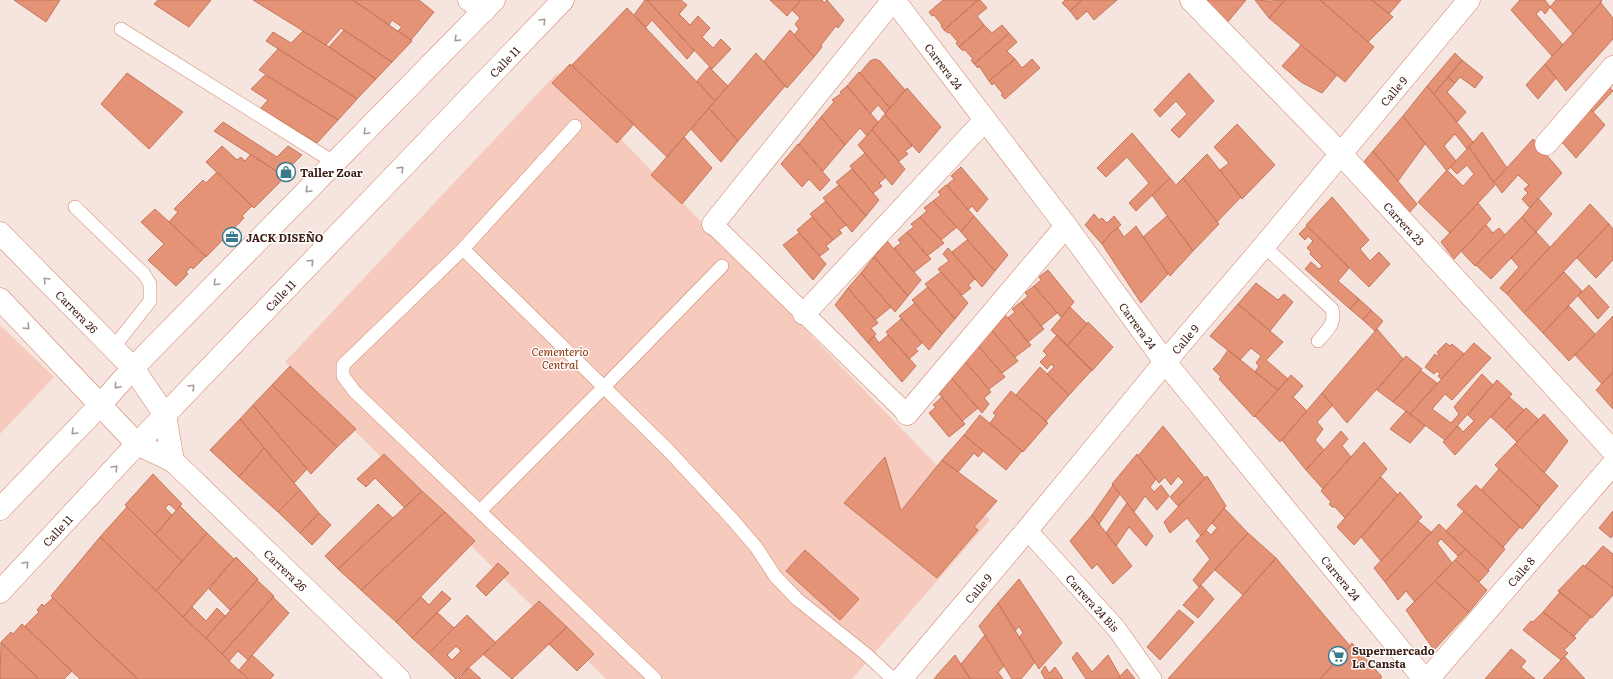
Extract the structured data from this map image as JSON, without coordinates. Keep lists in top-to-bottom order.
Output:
{
  "streets": {
    "street": [
      "Calle 11",
      "Carrera 24",
      "Calle 9",
      "Carrera 23",
      "Carrera 26",
      "Calle 8",
      "Carrera 24 Bis"
    ]
  },
  "crossings": [
    ["Calle 11", "Carrera 26"],
    ["Carrera 24", "Calle 9"],
    ["Calle 9", "Carrera 23"],
    ["Calle 9", "Carrera 24 Bis"]
  ],
  "parks": ["Cementerio Central"],
  "places": {
    "shop": ["Taller Zoar"],
    "office": ["JACK DISEÑO"],
    "supermarket": ["Supermercado La Cansta"]
  }
}
